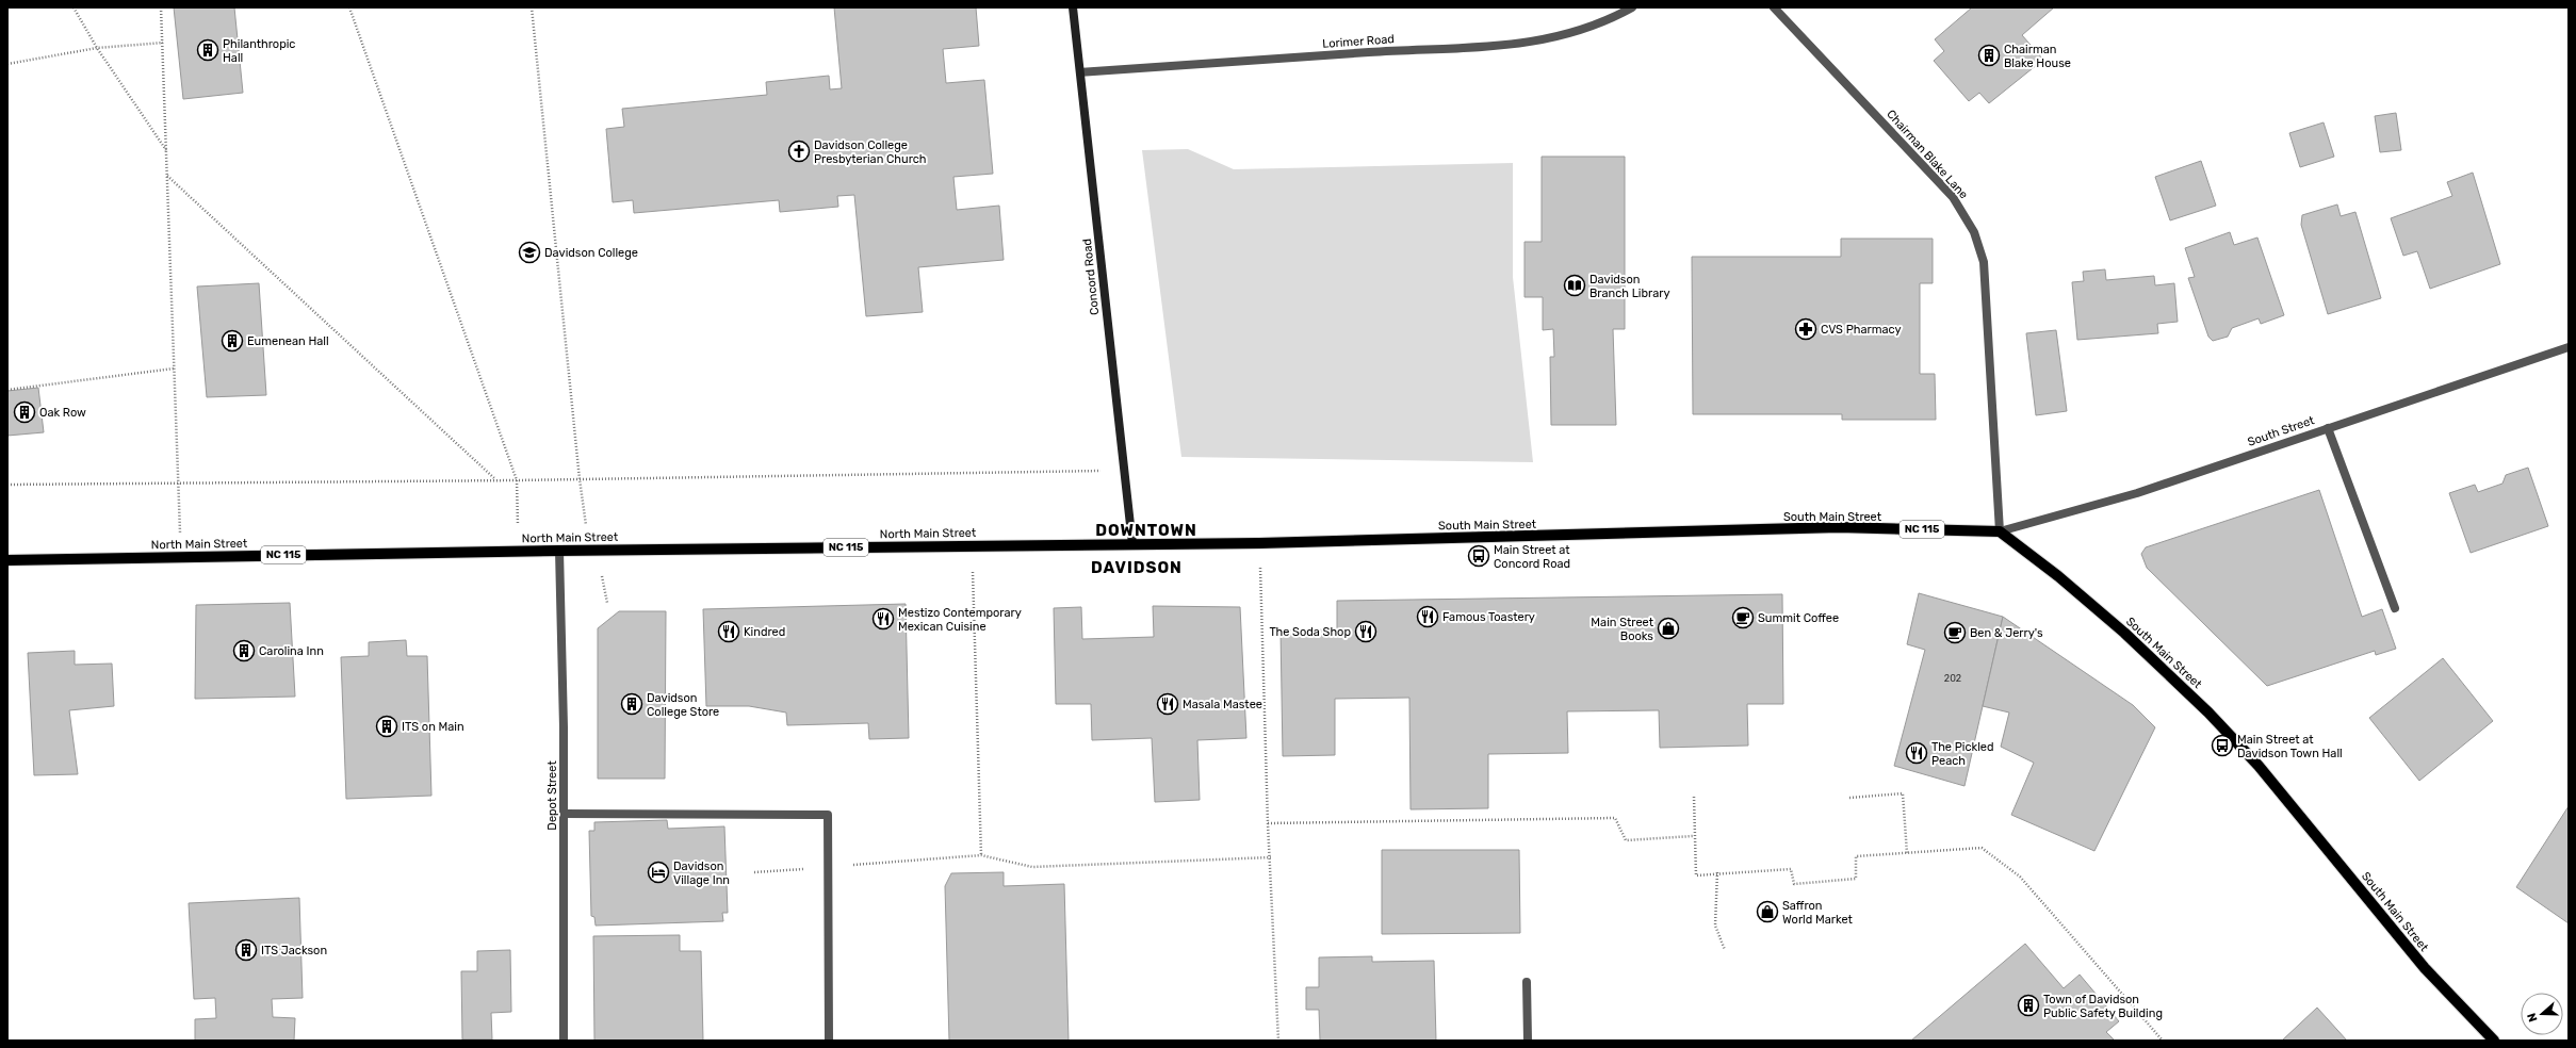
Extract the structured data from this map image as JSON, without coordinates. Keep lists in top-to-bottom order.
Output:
{
  "streets": {
    "main road": [
      "Concord Road",
      "South Main Street",
      "NC 115",
      "North Main Street"
    ],
    "street": [
      "Lorimer Road",
      "Chairman Blake Lane",
      "South Street",
      "Depot Street"
    ]
  },
  "crossings": [
    ["Lorimer Road", "Concord Road"],
    ["Chairman Blake Lane", "South Street"],
    ["Chairman Blake Lane", "South Main Street"],
    ["Concord Road", "South Main Street"],
    ["Concord Road", "North Main Street"],
    ["South Street", "South Main Street"],
    ["South Main Street", "North Main Street"],
    ["North Main Street", "Depot Street"]
  ],
  "districts": ["DOWNTOWN", "DAVIDSON"],
  "places": {
    "building": [
      "Philanthropic Hall",
      "Chairman Blake House",
      "Eumenean Hall",
      "Oak Row",
      "Carolina Inn",
      "Davidson College Store",
      "ITS on Main",
      "ITS Jackson",
      "Town of Davidson Public Safety Building"
    ],
    "church": ["Davidson College Presbyterian Church"],
    "school or university": ["Davidson College"],
    "library": ["Davidson Branch Library"],
    "pharmacy": ["CVS Pharmacy"],
    "bus stop": ["Main Street at Concord Road", "Main Street at Davidson Town Hall"],
    "restaurant": [
      "Famous Toastery",
      "Mestizo Contemporary Mexican Cuisine",
      "Kindred",
      "The Soda Shop",
      "Masala Mastee",
      "The Pickled Peach"
    ],
    "cafe": ["Summit Coffee", "Ben & Jerry's"],
    "shop": ["Main Street Books", "Saffron World Market"],
    "hotel": ["Davidson Village Inn"]
  },
  "house_numbers": ["202"],
  "north": "left"
}
